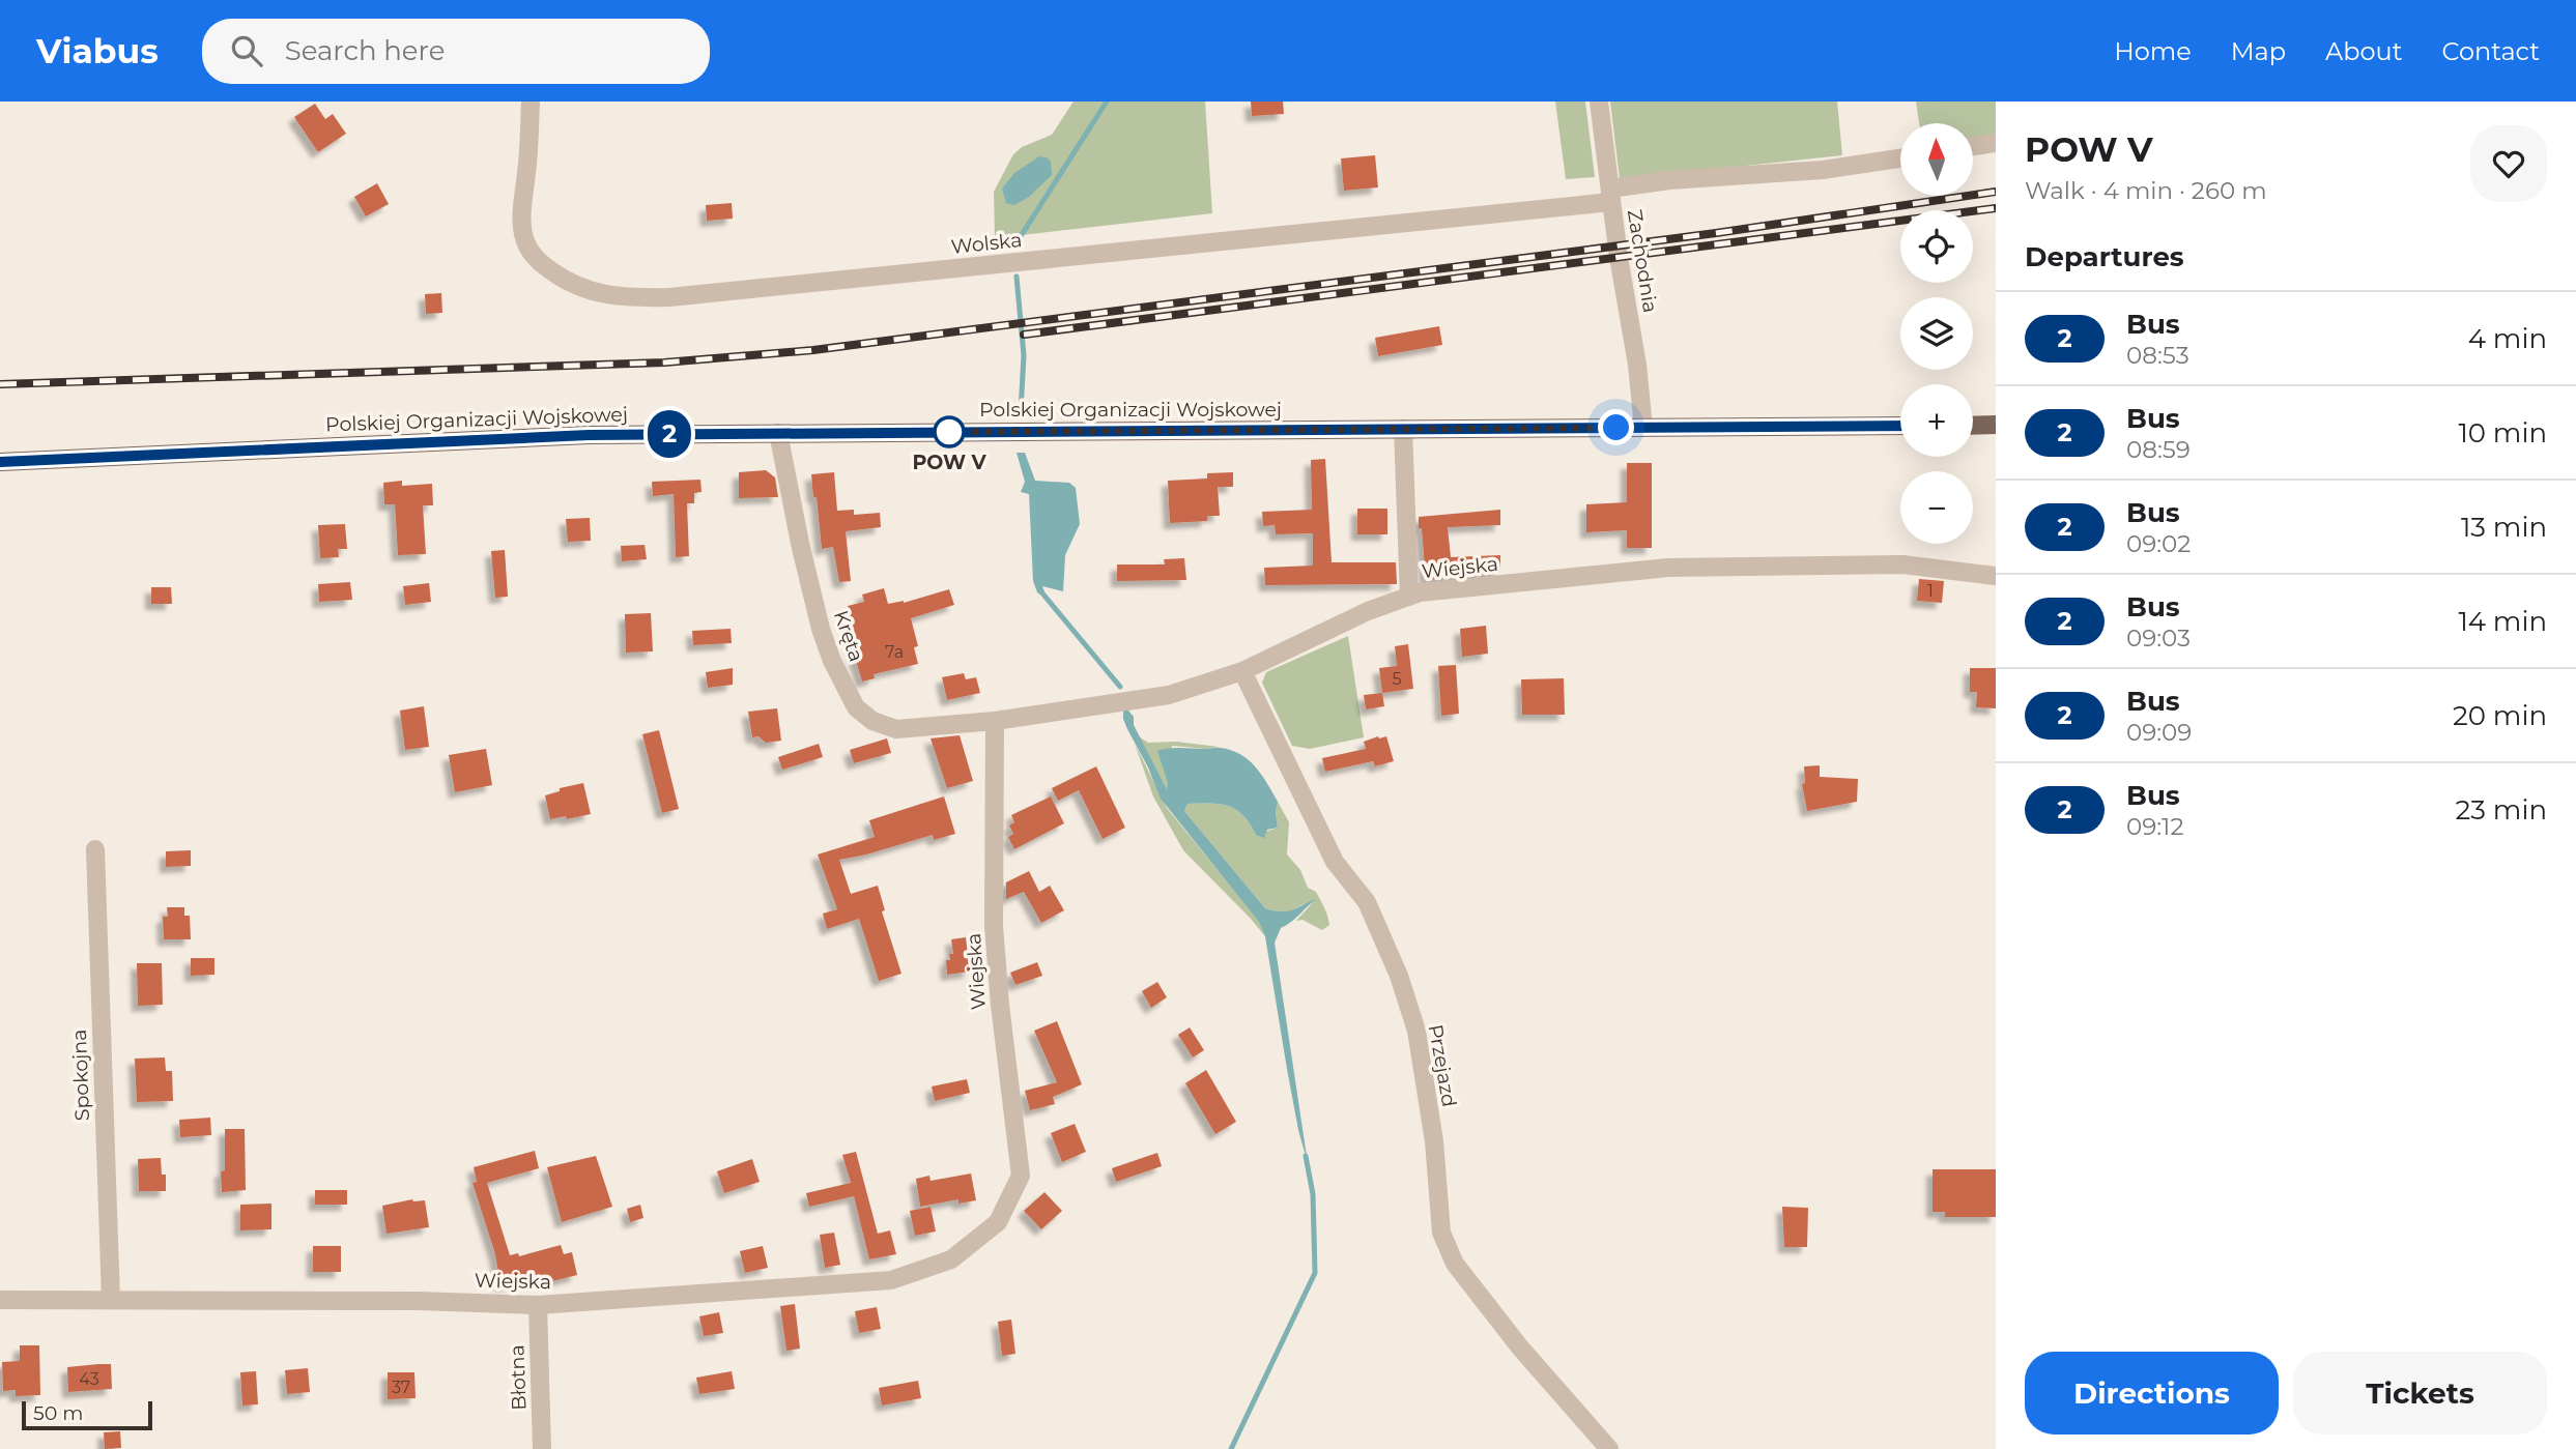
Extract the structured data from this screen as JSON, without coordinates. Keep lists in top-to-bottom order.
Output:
{
  "streets": {
    "main road": ["Polskiej Organizacji Wojskowej"],
    "street": [
      "Wolska",
      "Zachodnia",
      "Wiejska",
      "Kręta",
      "Przejazd",
      "Spokojna",
      "Błotna"
    ]
  },
  "crossings": [
    ["Wolska", "Zachodnia"],
    ["Zachodnia", "Polskiej Organizacji Wojskowej"],
    ["Polskiej Organizacji Wojskowej", "Kręta"],
    ["Wiejska", "Kręta"],
    ["Wiejska", "Przejazd"],
    ["Wiejska", "Spokojna"],
    ["Wiejska", "Błotna"]
  ],
  "places": ["POW V"],
  "lines": ["bus line 2"],
  "house_numbers": [
    "1",
    "7a",
    "5",
    "43",
    "37"
  ],
  "scale_bar": "50 m",
  "north": "top",
  "page": {
    "header": "Viabus",
    "search": "Search here",
    "nav": [
      "Home",
      "Map",
      "About",
      "Contact"
    ],
    "on_map": "2",
    "heading": [
      ["POW V", "Walk · 4 min · 260 m"],
      "Departures"
    ],
    "map_buttons": ["+", "−"],
    "list": [
      {
        "mark": "2",
        "name": "Bus",
        "note": "08:53",
        "value": "4 min"
      },
      {
        "mark": "2",
        "name": "Bus",
        "note": "08:59",
        "value": "10 min"
      },
      {
        "mark": "2",
        "name": "Bus",
        "note": "09:02",
        "value": "13 min"
      },
      {
        "mark": "2",
        "name": "Bus",
        "note": "09:03",
        "value": "14 min"
      },
      {
        "mark": "2",
        "name": "Bus",
        "note": "09:09",
        "value": "20 min"
      },
      {
        "mark": "2",
        "name": "Bus",
        "note": "09:12",
        "value": "23 min"
      }
    ],
    "buttons": ["Directions", "Tickets"],
    "scale": "50 m"
  }
}
